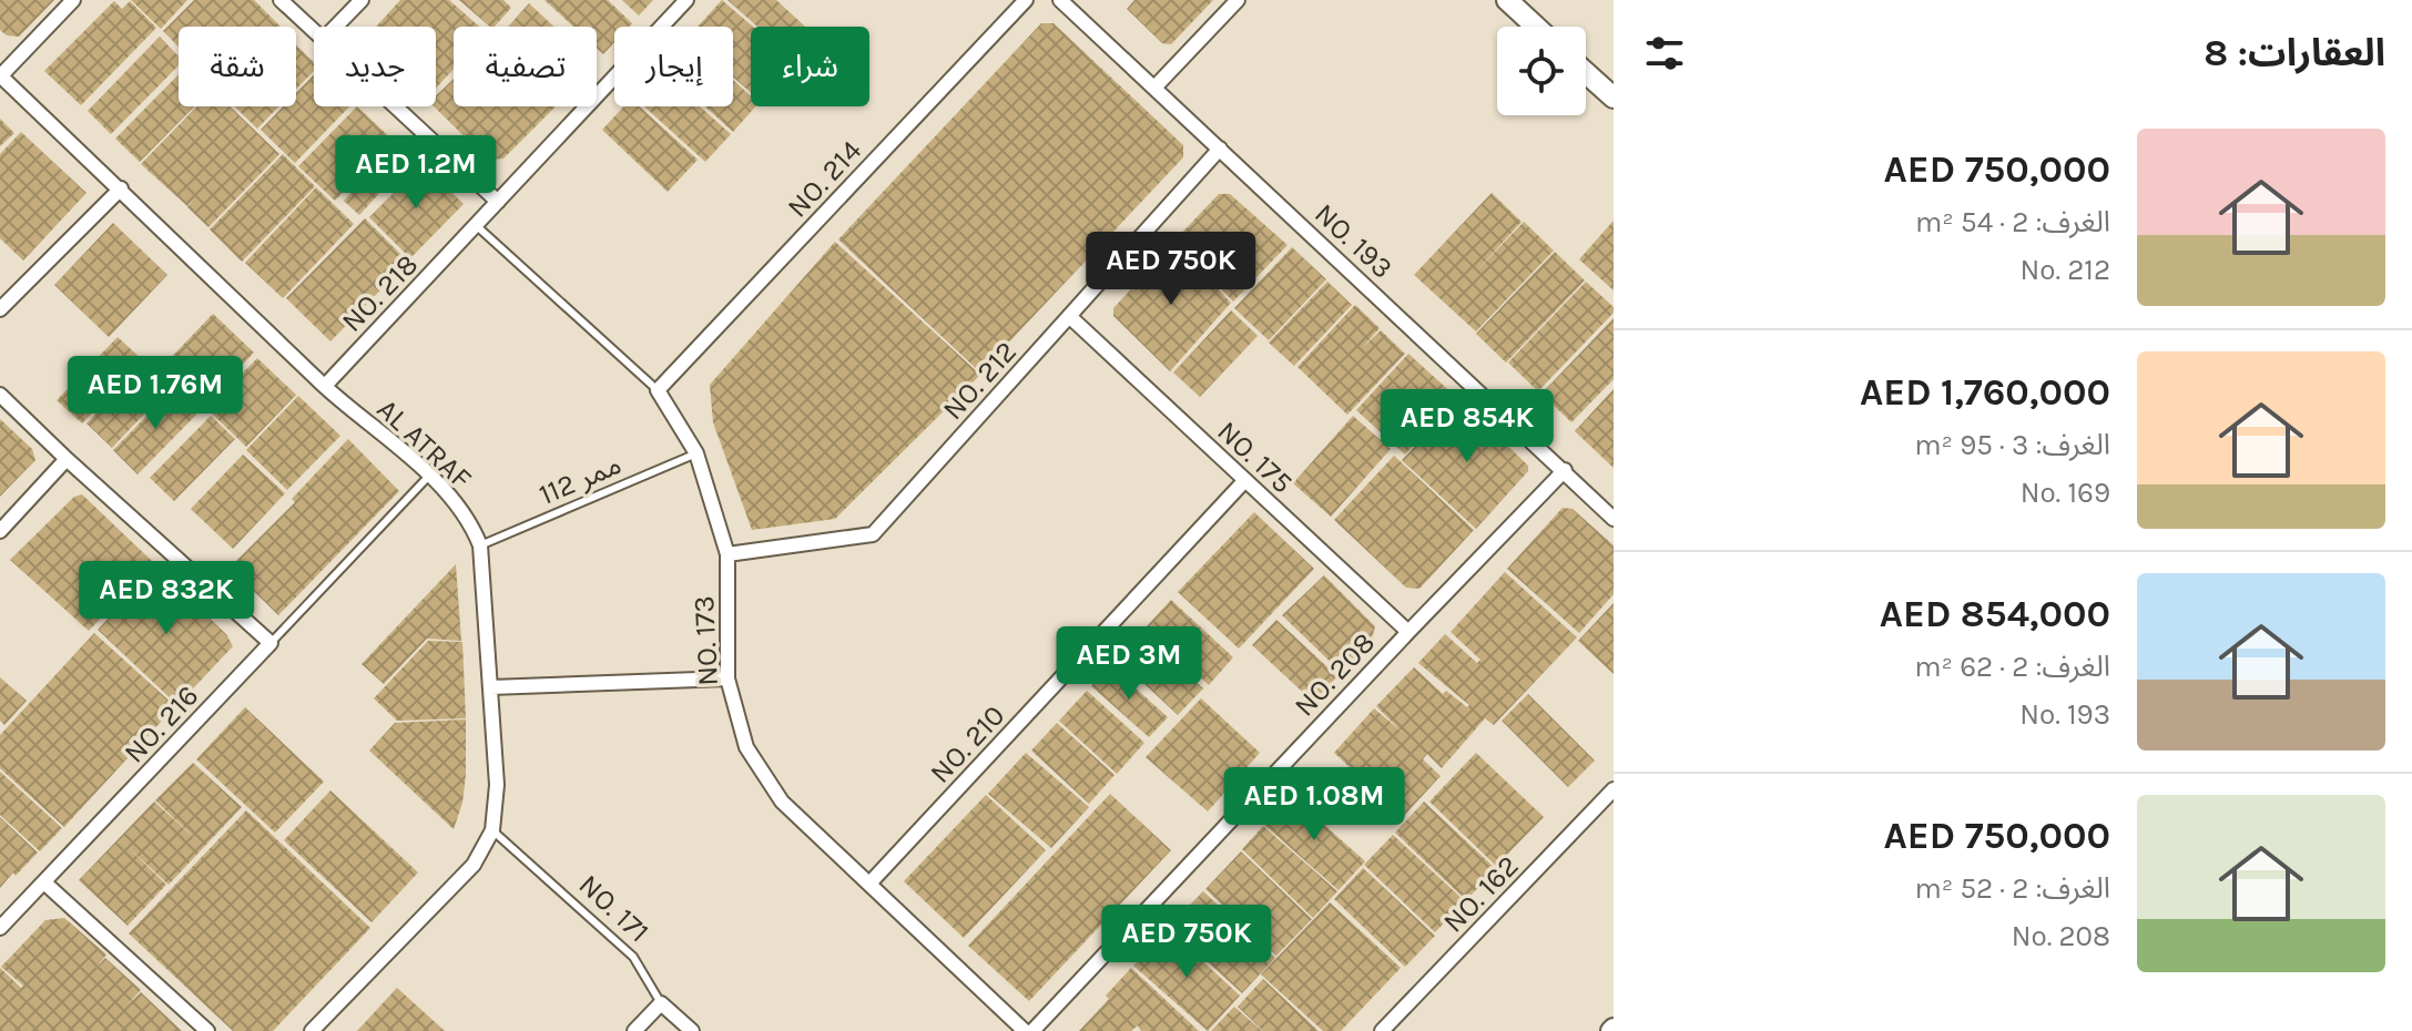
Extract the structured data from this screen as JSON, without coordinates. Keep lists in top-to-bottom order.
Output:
{
  "streets": {
    "street": [
      "NO. 214",
      "NO. 193",
      "NO. 218",
      "NO. 212",
      "AL ATRAF",
      "NO. 175",
      "NO. 173",
      "NO. 208",
      "NO. 216",
      "NO. 210",
      "NO. 162",
      "NO. 171"
    ],
    "lane": ["ممر 112"]
  },
  "crossings": [
    ["NO. 214", "NO. 173"],
    ["NO. 193", "NO. 212"],
    ["NO. 193", "NO. 208"],
    ["NO. 218", "AL ATRAF"],
    ["NO. 218", "NO. 173"],
    ["NO. 212", "NO. 175"],
    ["NO. 212", "NO. 173"],
    ["AL ATRAF", "ممر 112"],
    ["AL ATRAF", "NO. 216"],
    ["AL ATRAF", "NO. 171"],
    ["NO. 175", "NO. 208"],
    ["NO. 175", "NO. 210"],
    ["ممر 112", "NO. 173"],
    ["NO. 173", "NO. 210"]
  ],
  "page": {
    "heading": "العقارات: 8",
    "chip": [
      "شراء",
      "إيجار",
      "تصفية",
      "جديد",
      "شقة"
    ],
    "list": [
      {
        "name": "AED 750,000",
        "note": "الغرف: 2 · 54 m² · No. 212"
      },
      {
        "name": "AED 1,760,000",
        "note": "الغرف: 3 · 95 m² · No. 169"
      },
      {
        "name": "AED 854,000",
        "note": "الغرف: 2 · 62 m² · No. 193"
      },
      {
        "name": "AED 750,000",
        "note": "الغرف: 2 · 52 m² · No. 208"
      }
    ],
    "price": [
      "AED 1.2M",
      "AED 750K",
      "AED 1.76M",
      "AED 854K",
      "AED 832K",
      "AED 3M",
      "AED 1.08M",
      "AED 750K"
    ]
  }
}
